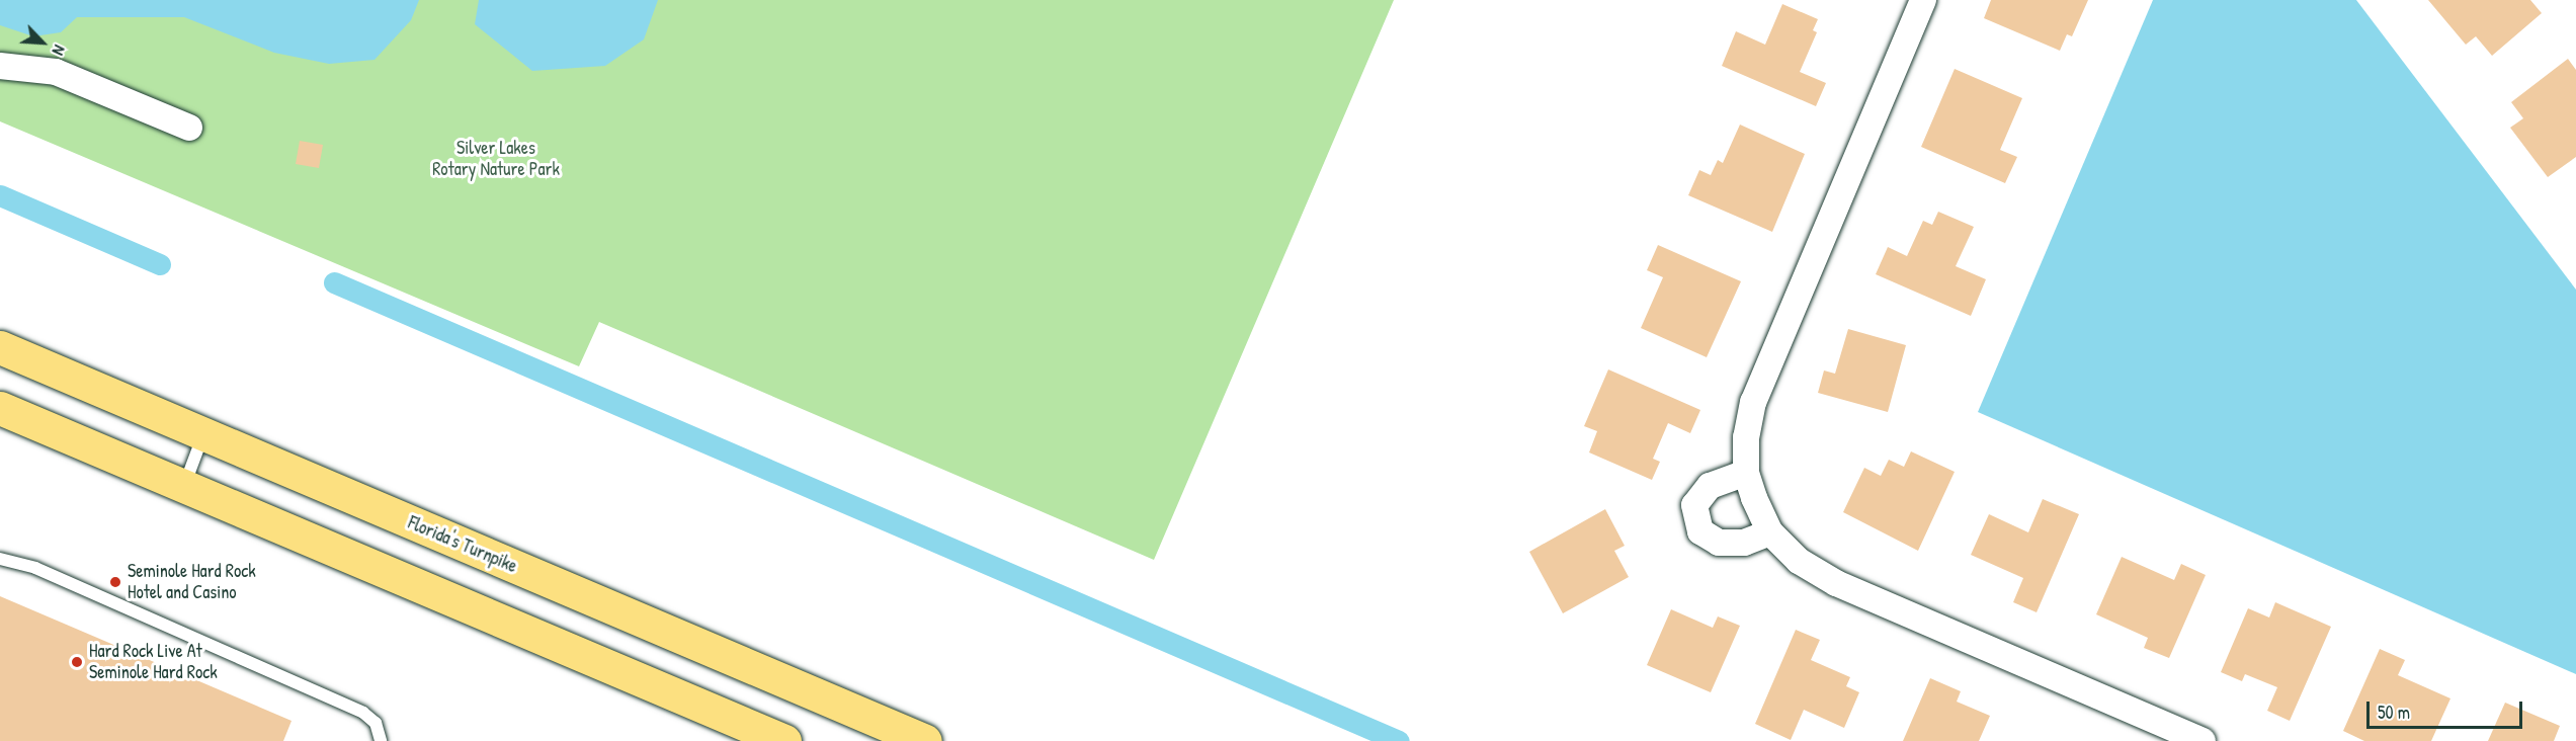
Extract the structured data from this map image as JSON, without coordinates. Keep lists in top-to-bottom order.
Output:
{
  "streets": {
    "highway": ["Florida's Turnpike"]
  },
  "parks": ["Silver Lakes Rotary Nature Park"],
  "places": ["Seminole Hard Rock Hotel and Casino", "Hard Rock Live At Seminole Hard Rock"],
  "scale_bar": "50 m",
  "north": "bottom right"
}
